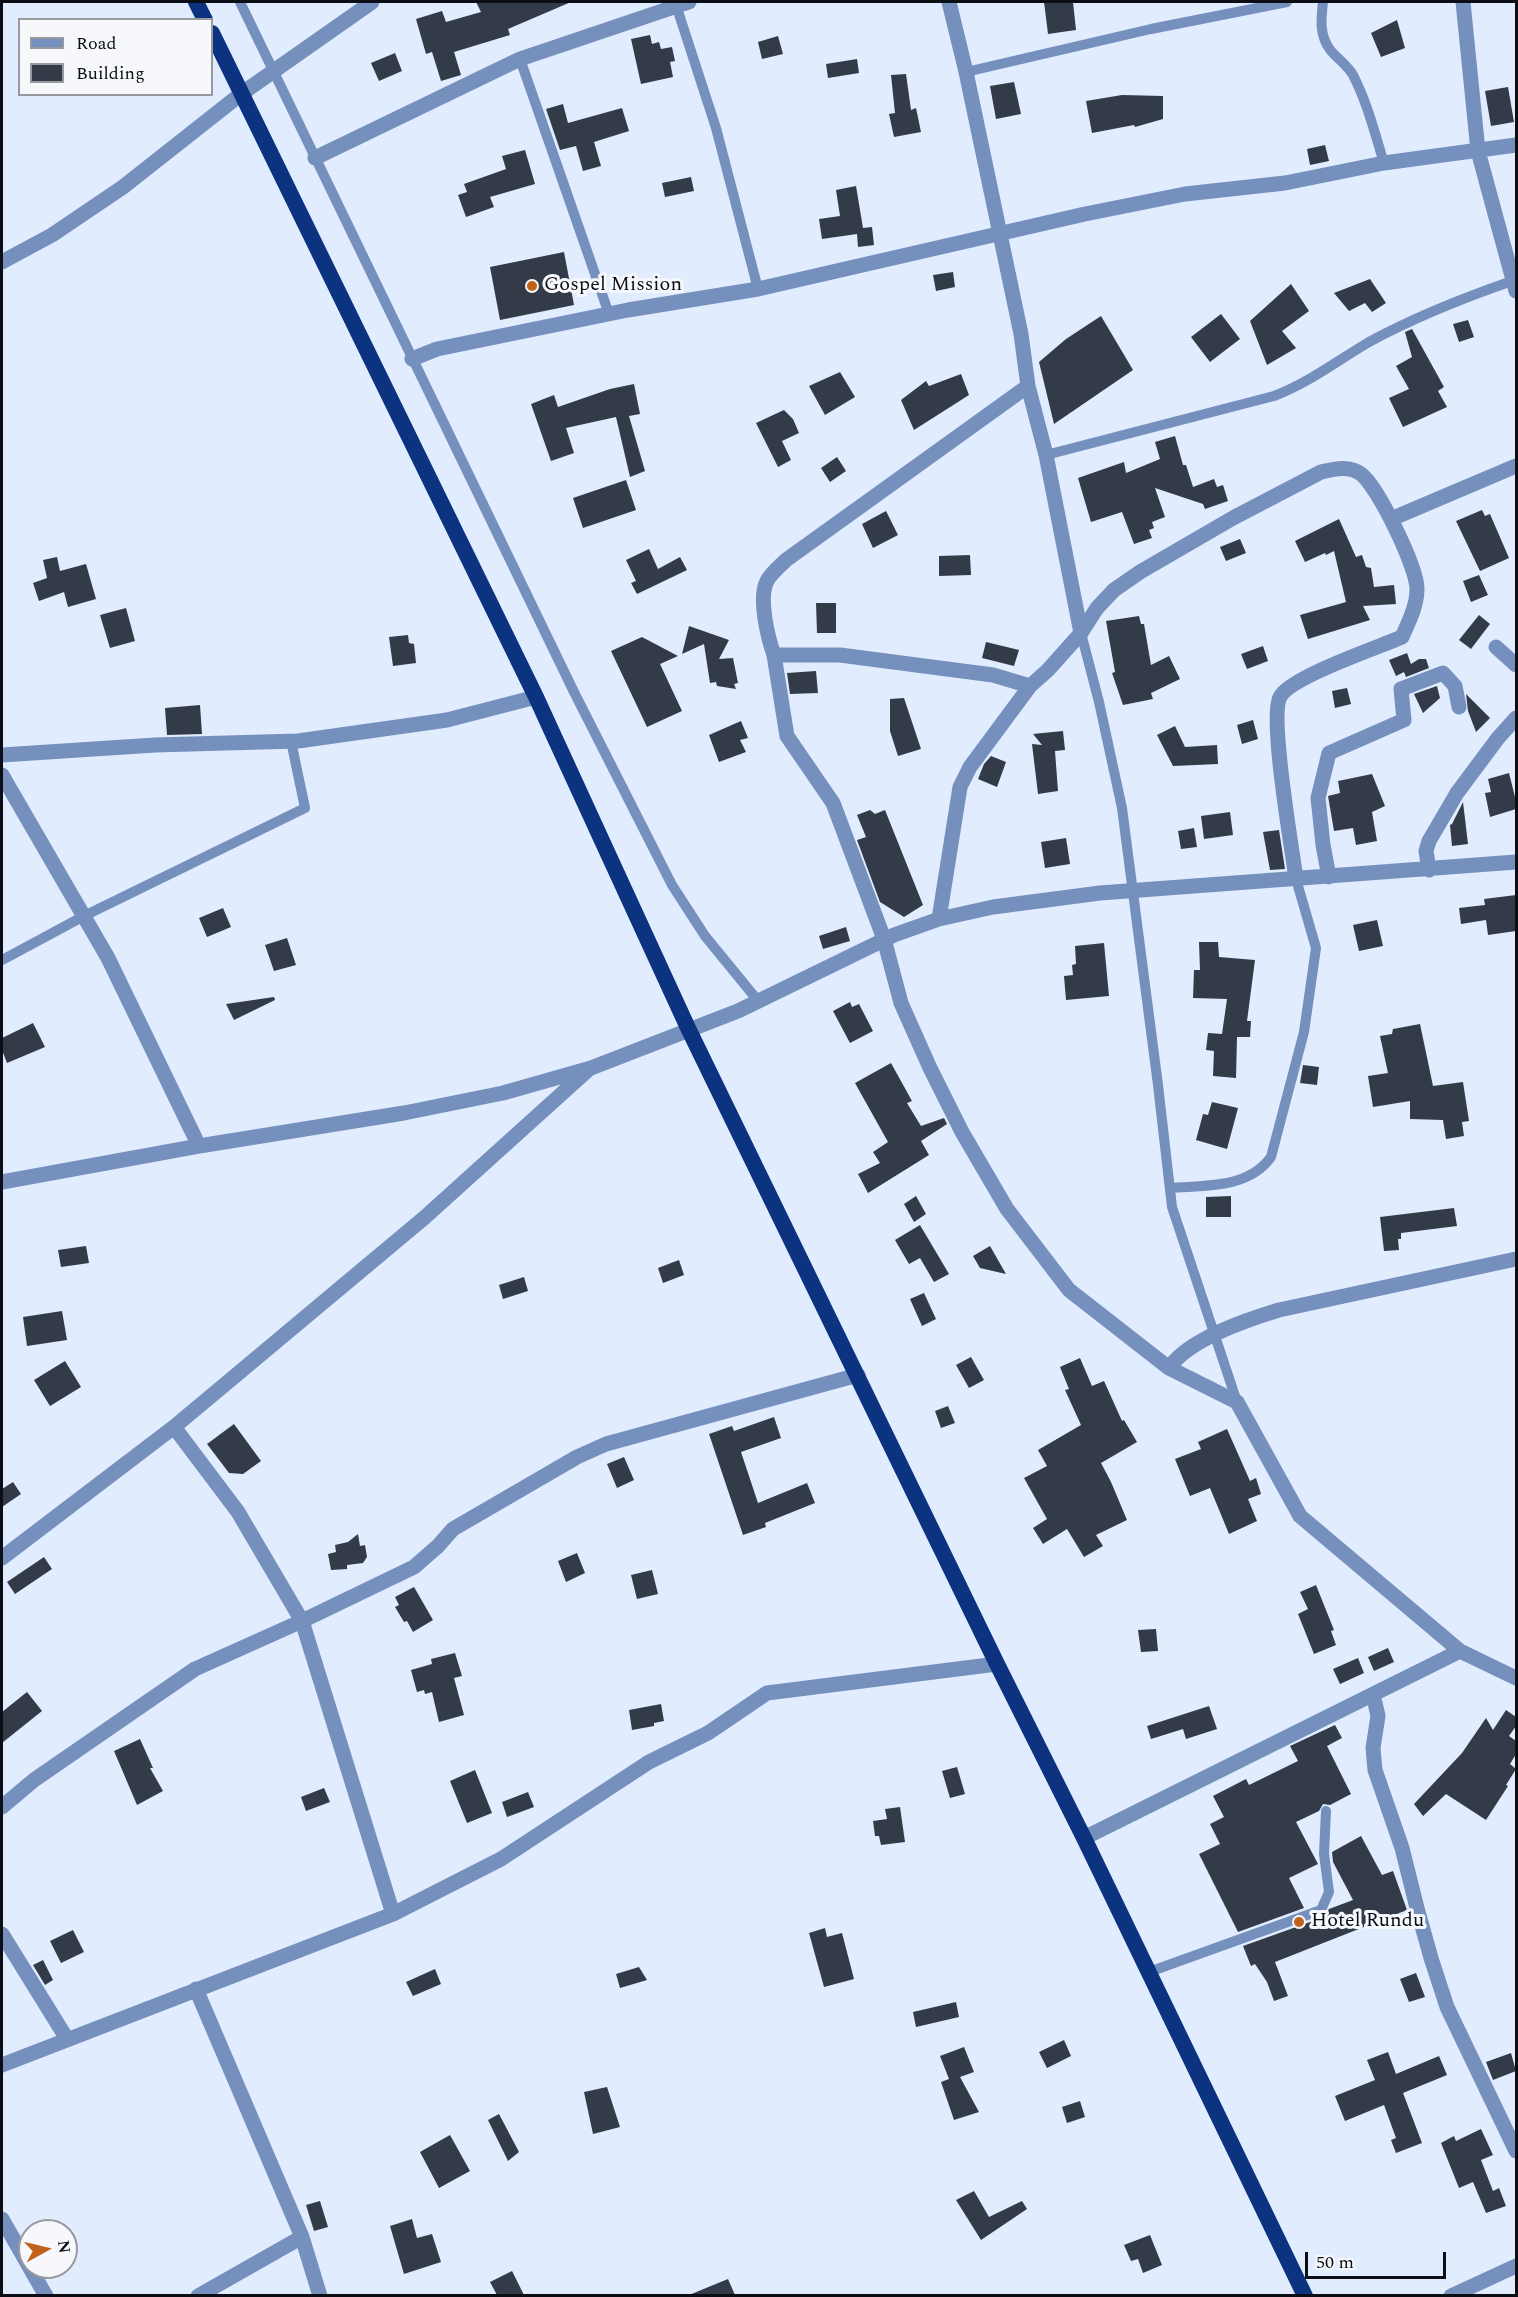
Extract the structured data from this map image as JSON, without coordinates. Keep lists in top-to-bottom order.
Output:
{
  "places": ["Gospel Mission", "Hotel Rundu"],
  "legend": ["Road", "Building"],
  "scale_bar": "50 m",
  "north": "right"
}
